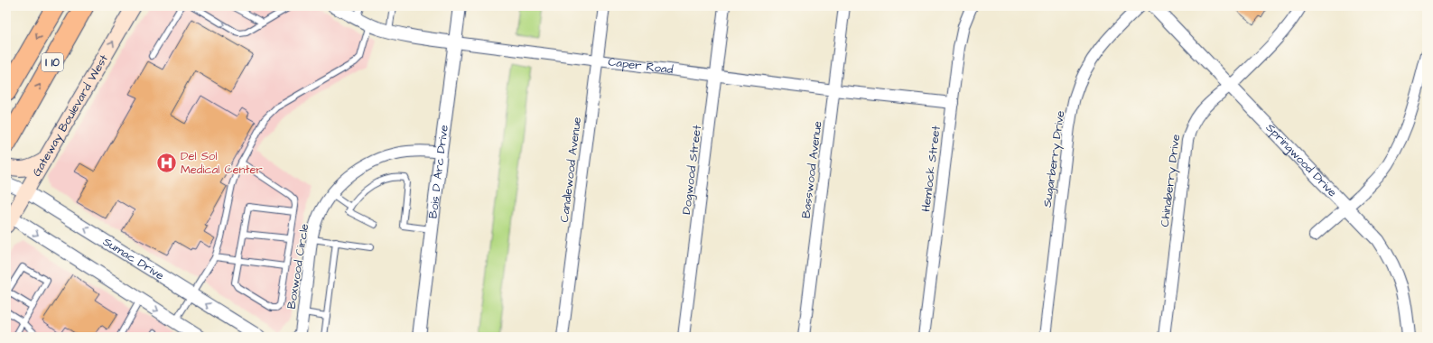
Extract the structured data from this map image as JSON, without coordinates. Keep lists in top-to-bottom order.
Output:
{
  "streets": {
    "highway": ["I 10"],
    "main road": ["Gateway Boulevard West"],
    "street": [
      "Caper Road",
      "Sugarberry Drive",
      "Springwood Drive",
      "Hemlock Street",
      "Candlewood Avenue",
      "Dogwood Street",
      "Basswood Avenue",
      "Bois D Arc Drive",
      "Chinaberry Drive",
      "Sumac Drive",
      "Boxwood Circle"
    ]
  },
  "crossings": [
    ["Caper Road", "Hemlock Street"],
    ["Caper Road", "Candlewood Avenue"],
    ["Caper Road", "Dogwood Street"],
    ["Caper Road", "Basswood Avenue"],
    ["Caper Road", "Bois D Arc Drive"],
    ["Gateway Boulevard West", "Sumac Drive"],
    ["Springwood Drive", "Chinaberry Drive"],
    ["Bois D Arc Drive", "Boxwood Circle"]
  ],
  "one_way": ["Gateway Boulevard West"],
  "places": {
    "hospital": ["Del Sol Medical Center"]
  }
}
